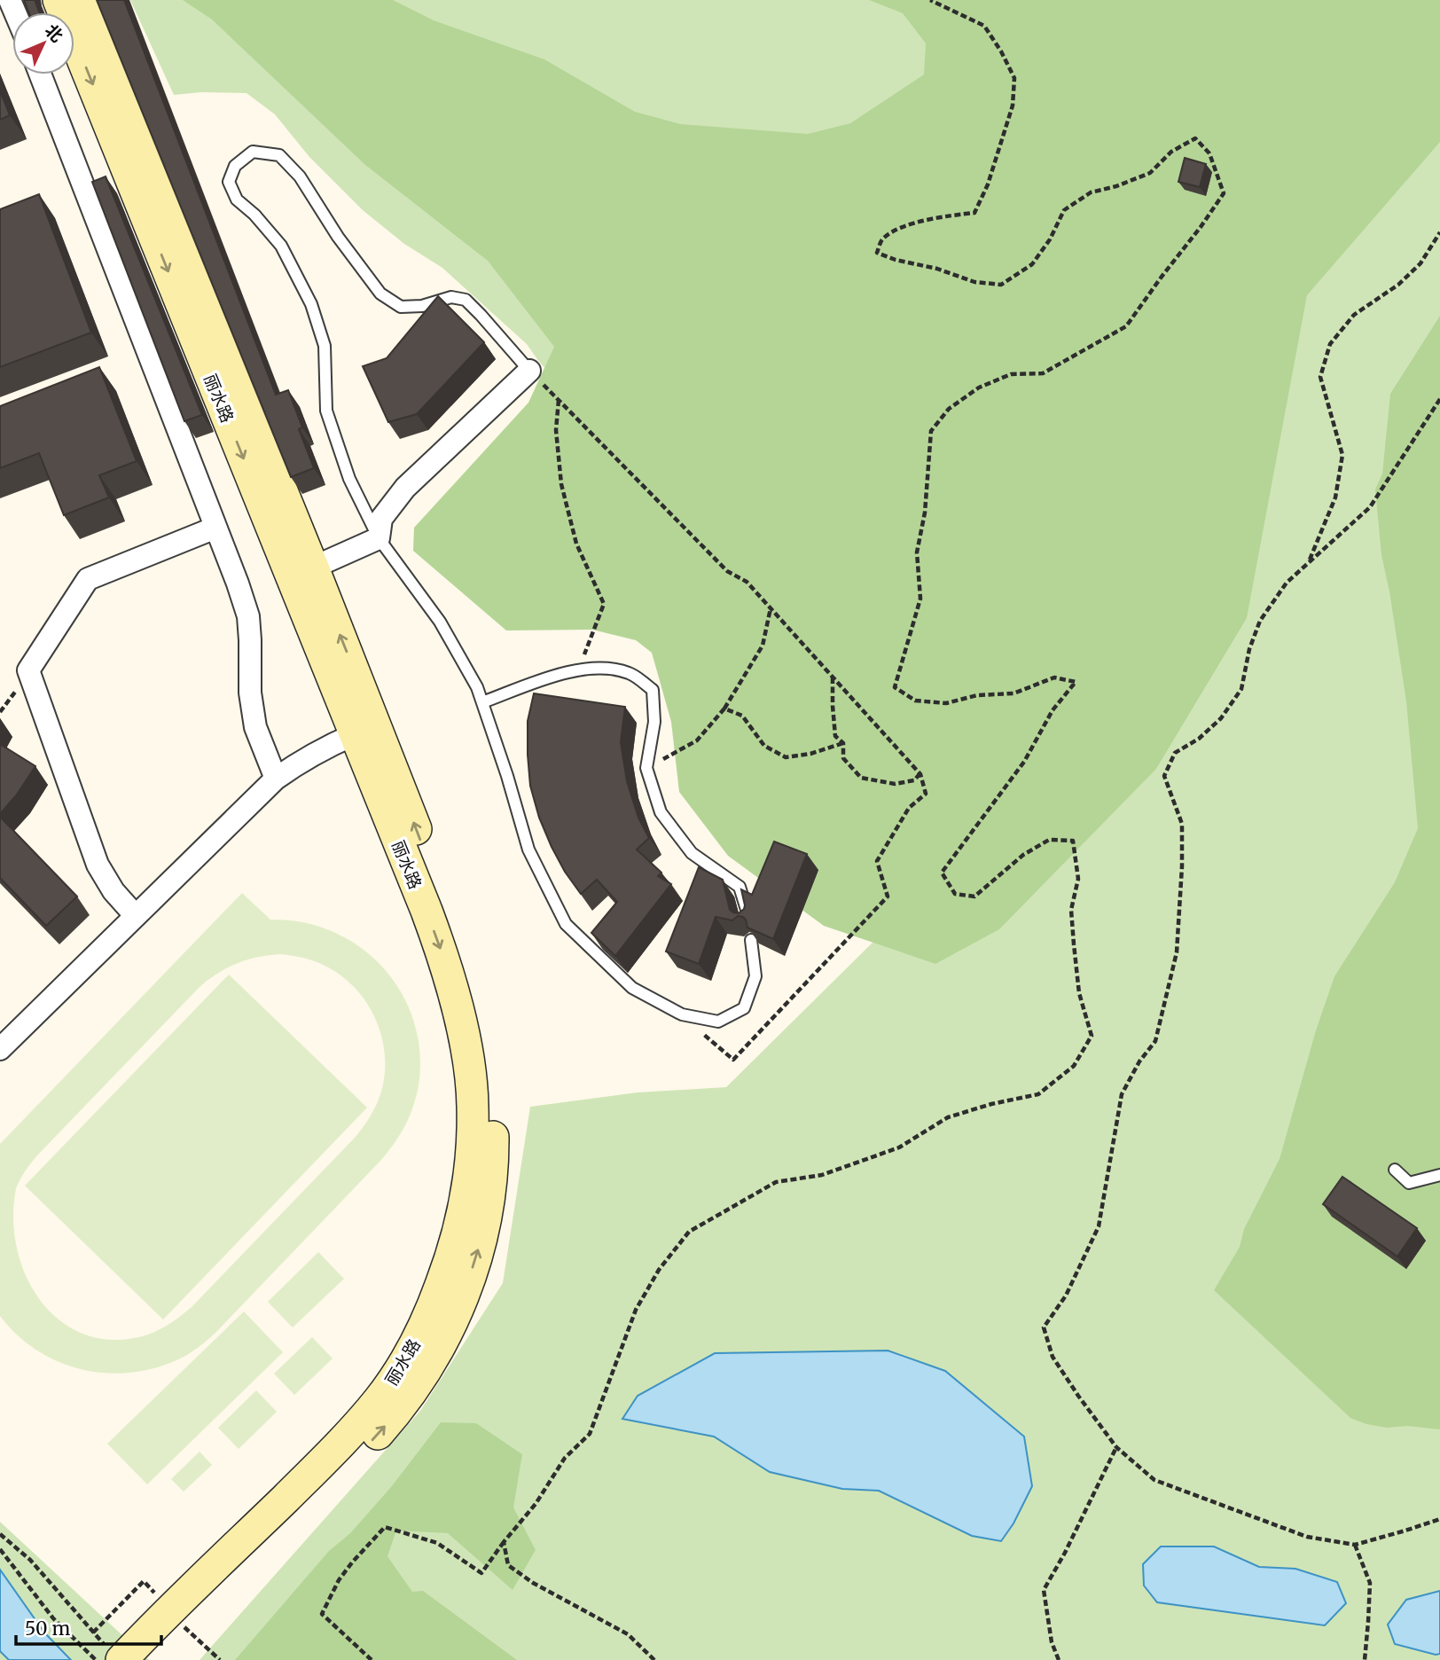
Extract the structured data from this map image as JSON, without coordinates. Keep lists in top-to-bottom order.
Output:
{
  "streets": {
    "main road": ["丽水路"]
  },
  "scale_bar": "50 m",
  "north": "top right"
}
